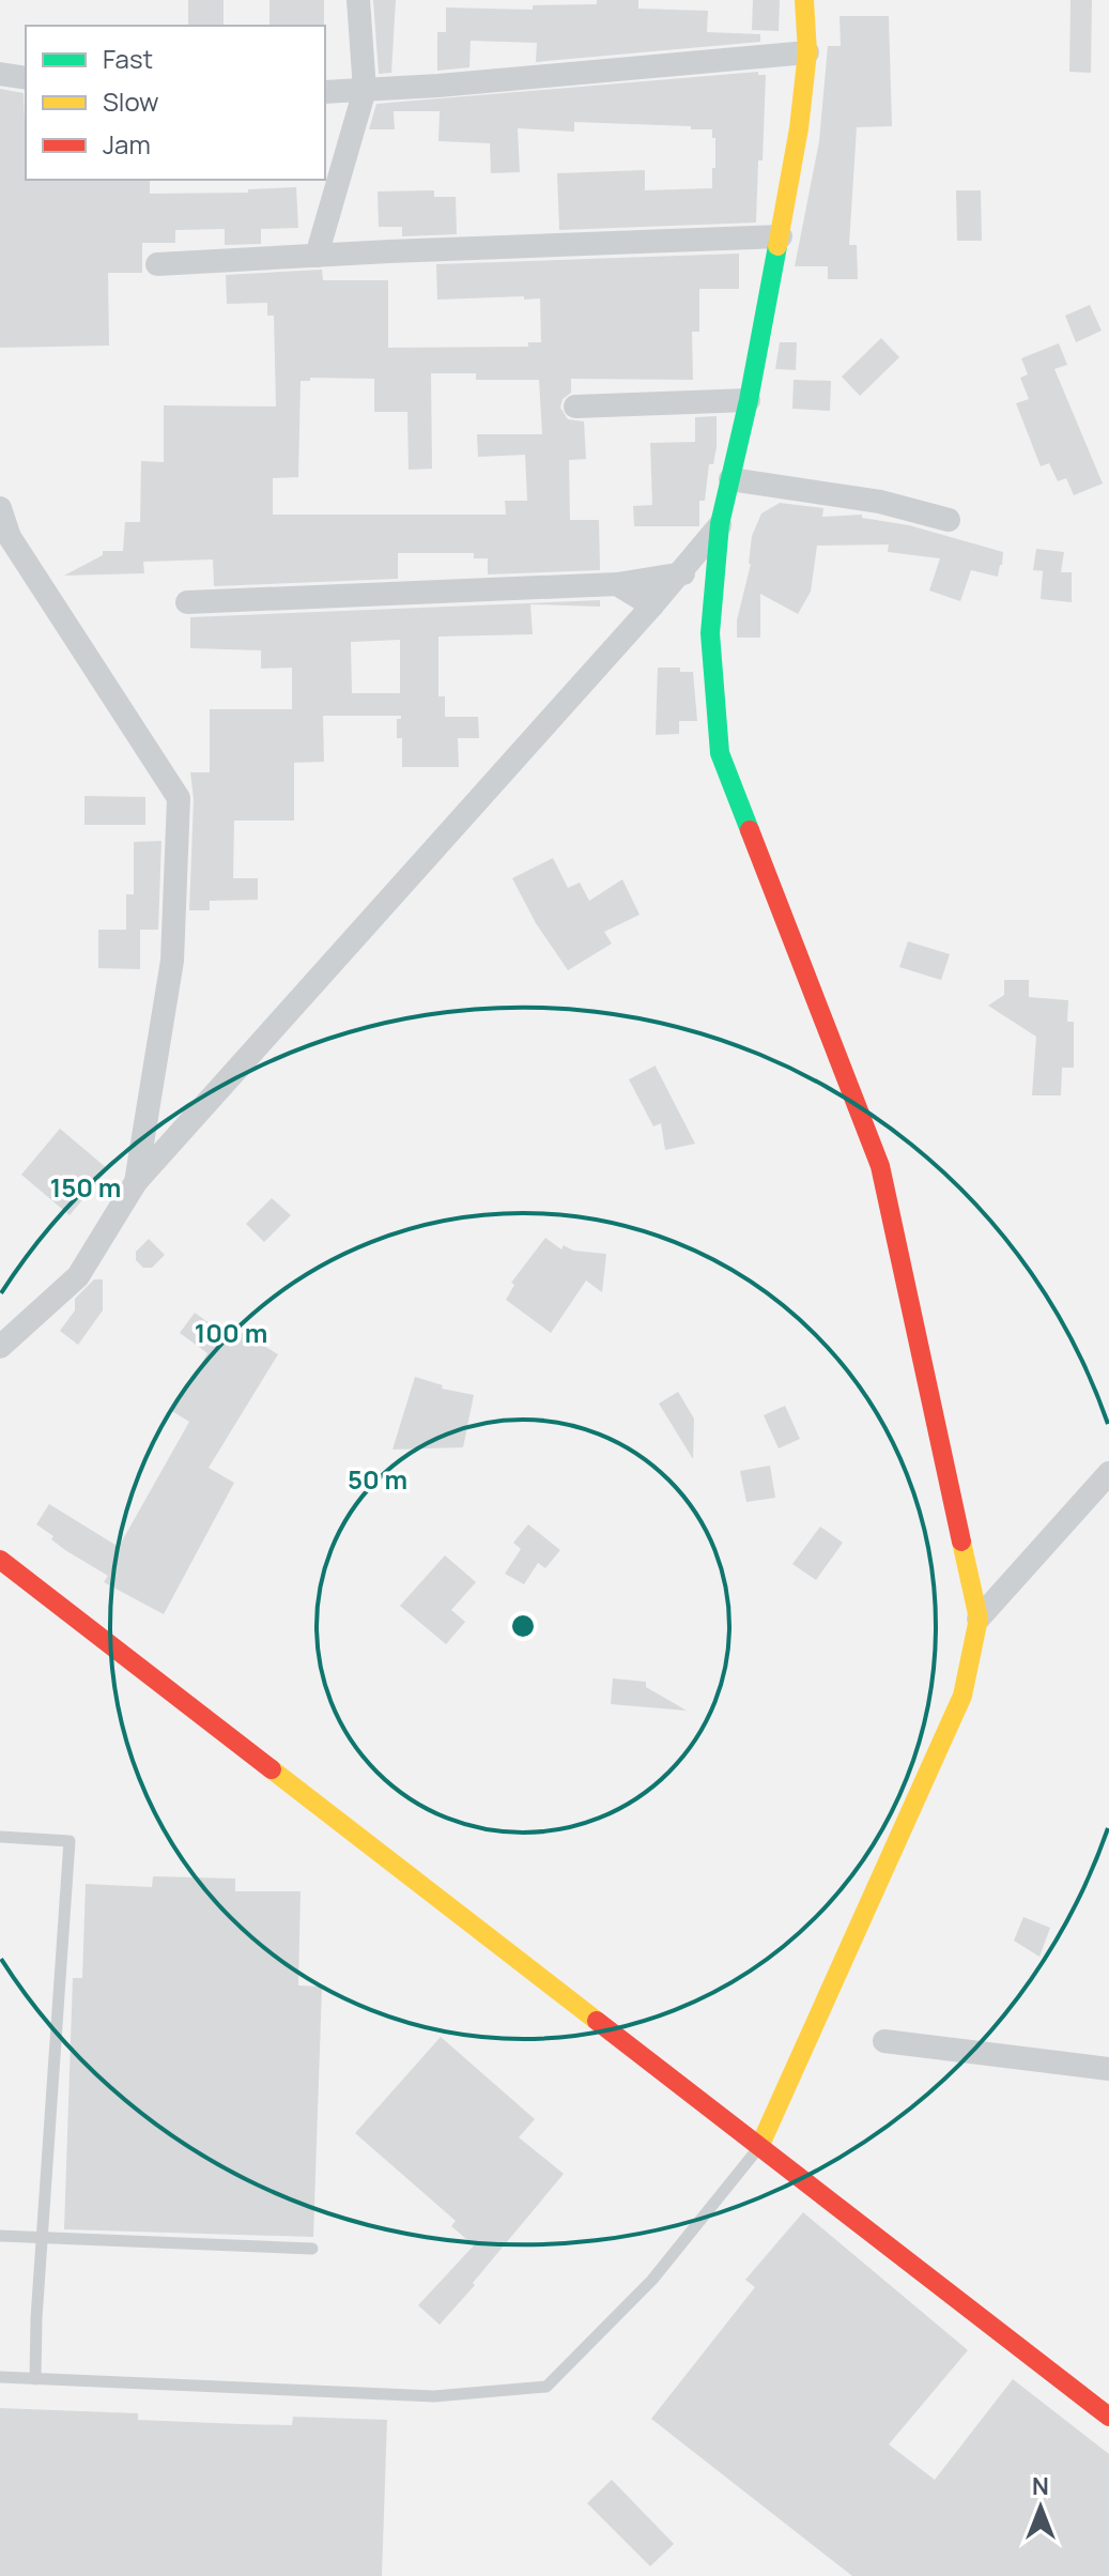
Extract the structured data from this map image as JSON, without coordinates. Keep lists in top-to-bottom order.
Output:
{
  "legend": ["Fast", "Slow", "Jam"],
  "north": "top",
  "rings": ["150 m", "100 m", "50 m"]
}
